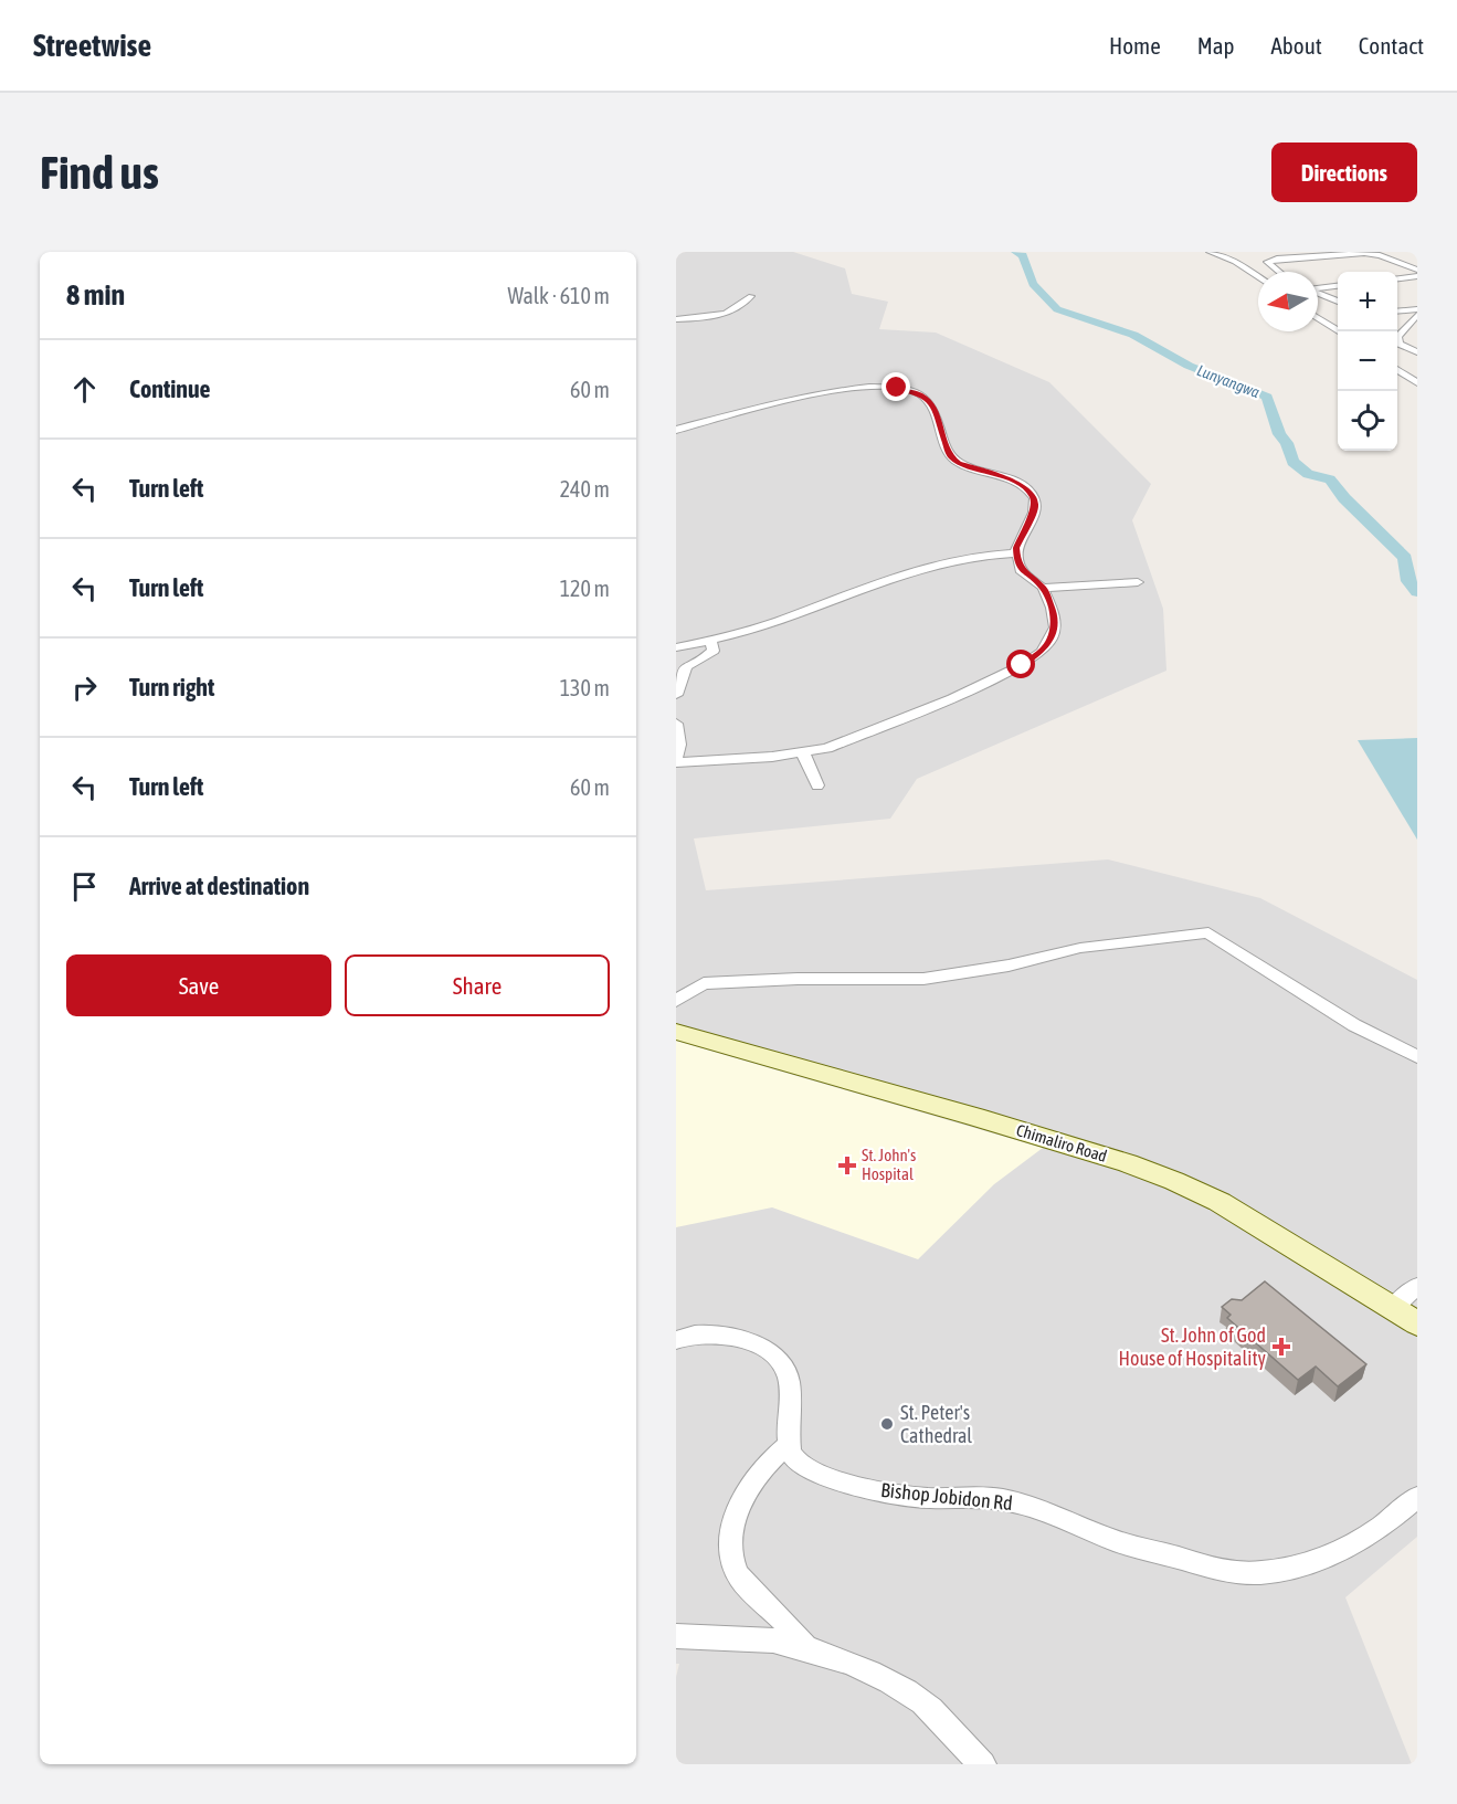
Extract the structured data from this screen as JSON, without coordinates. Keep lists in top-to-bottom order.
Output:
{
  "streets": {
    "street": ["Chimaliro Road", "Bishop Jobidon Rd"]
  },
  "water": ["Lunyangwa"],
  "places": {
    "health": ["St. John's Hospital", "St. John of God House of Hospitality"],
    "other": ["St. Peter's Cathedral"]
  },
  "north": "left",
  "page": {
    "header": "Streetwise",
    "nav": [
      "Home",
      "Map",
      "About",
      "Contact"
    ],
    "buttons": [
      "Directions",
      ["Save", "Share"]
    ],
    "title": "Find us",
    "heading": ["8 min", "Walk · 610 m"],
    "map_buttons": ["+", "−"],
    "list": [
      ["Continue", "60 m"],
      ["Turn left", "240 m"],
      ["Turn left", "120 m"],
      ["Turn right", "130 m"],
      ["Turn left", "60 m"],
      "Arrive at destination"
    ]
  }
}
